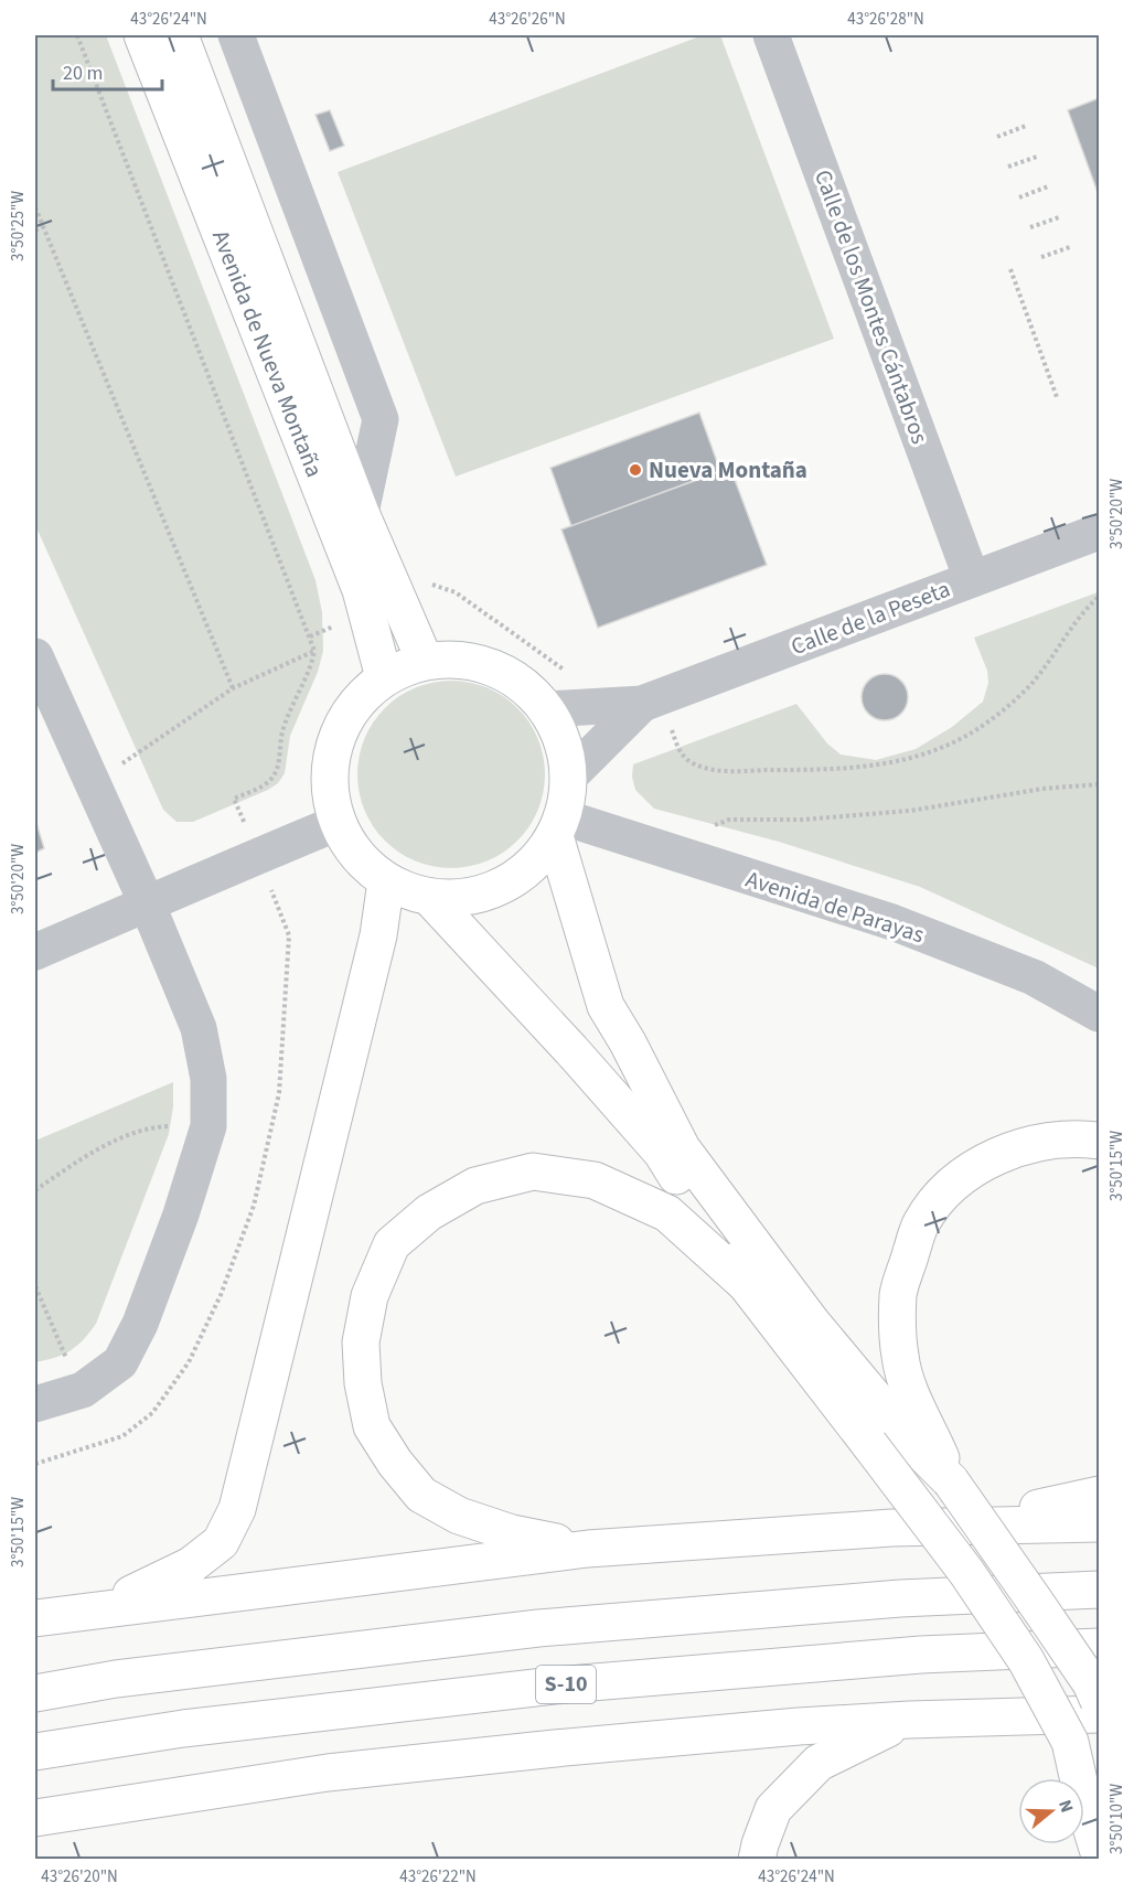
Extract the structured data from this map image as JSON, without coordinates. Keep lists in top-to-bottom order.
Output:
{
  "streets": {
    "main road": ["Avenida de Nueva Montaña", "S-10"],
    "street": ["Calle de los Montes Cántabros", "Calle de la Peseta", "Avenida de Parayas"]
  },
  "crossings": [
    ["Calle de los Montes Cántabros", "Calle de la Peseta"]
  ],
  "places": ["Nueva Montaña"],
  "scale_bar": "20 m",
  "north": "right",
  "coordinates": [
    "43°26'24\"N",
    "43°26'26\"N",
    "43°26'28\"N",
    "3°50'25\"W",
    "3°50'20\"W",
    "3°50'15\"W",
    "3°50'10\"W",
    "43°26'20\"N",
    "43°26'22\"N"
  ]
}
